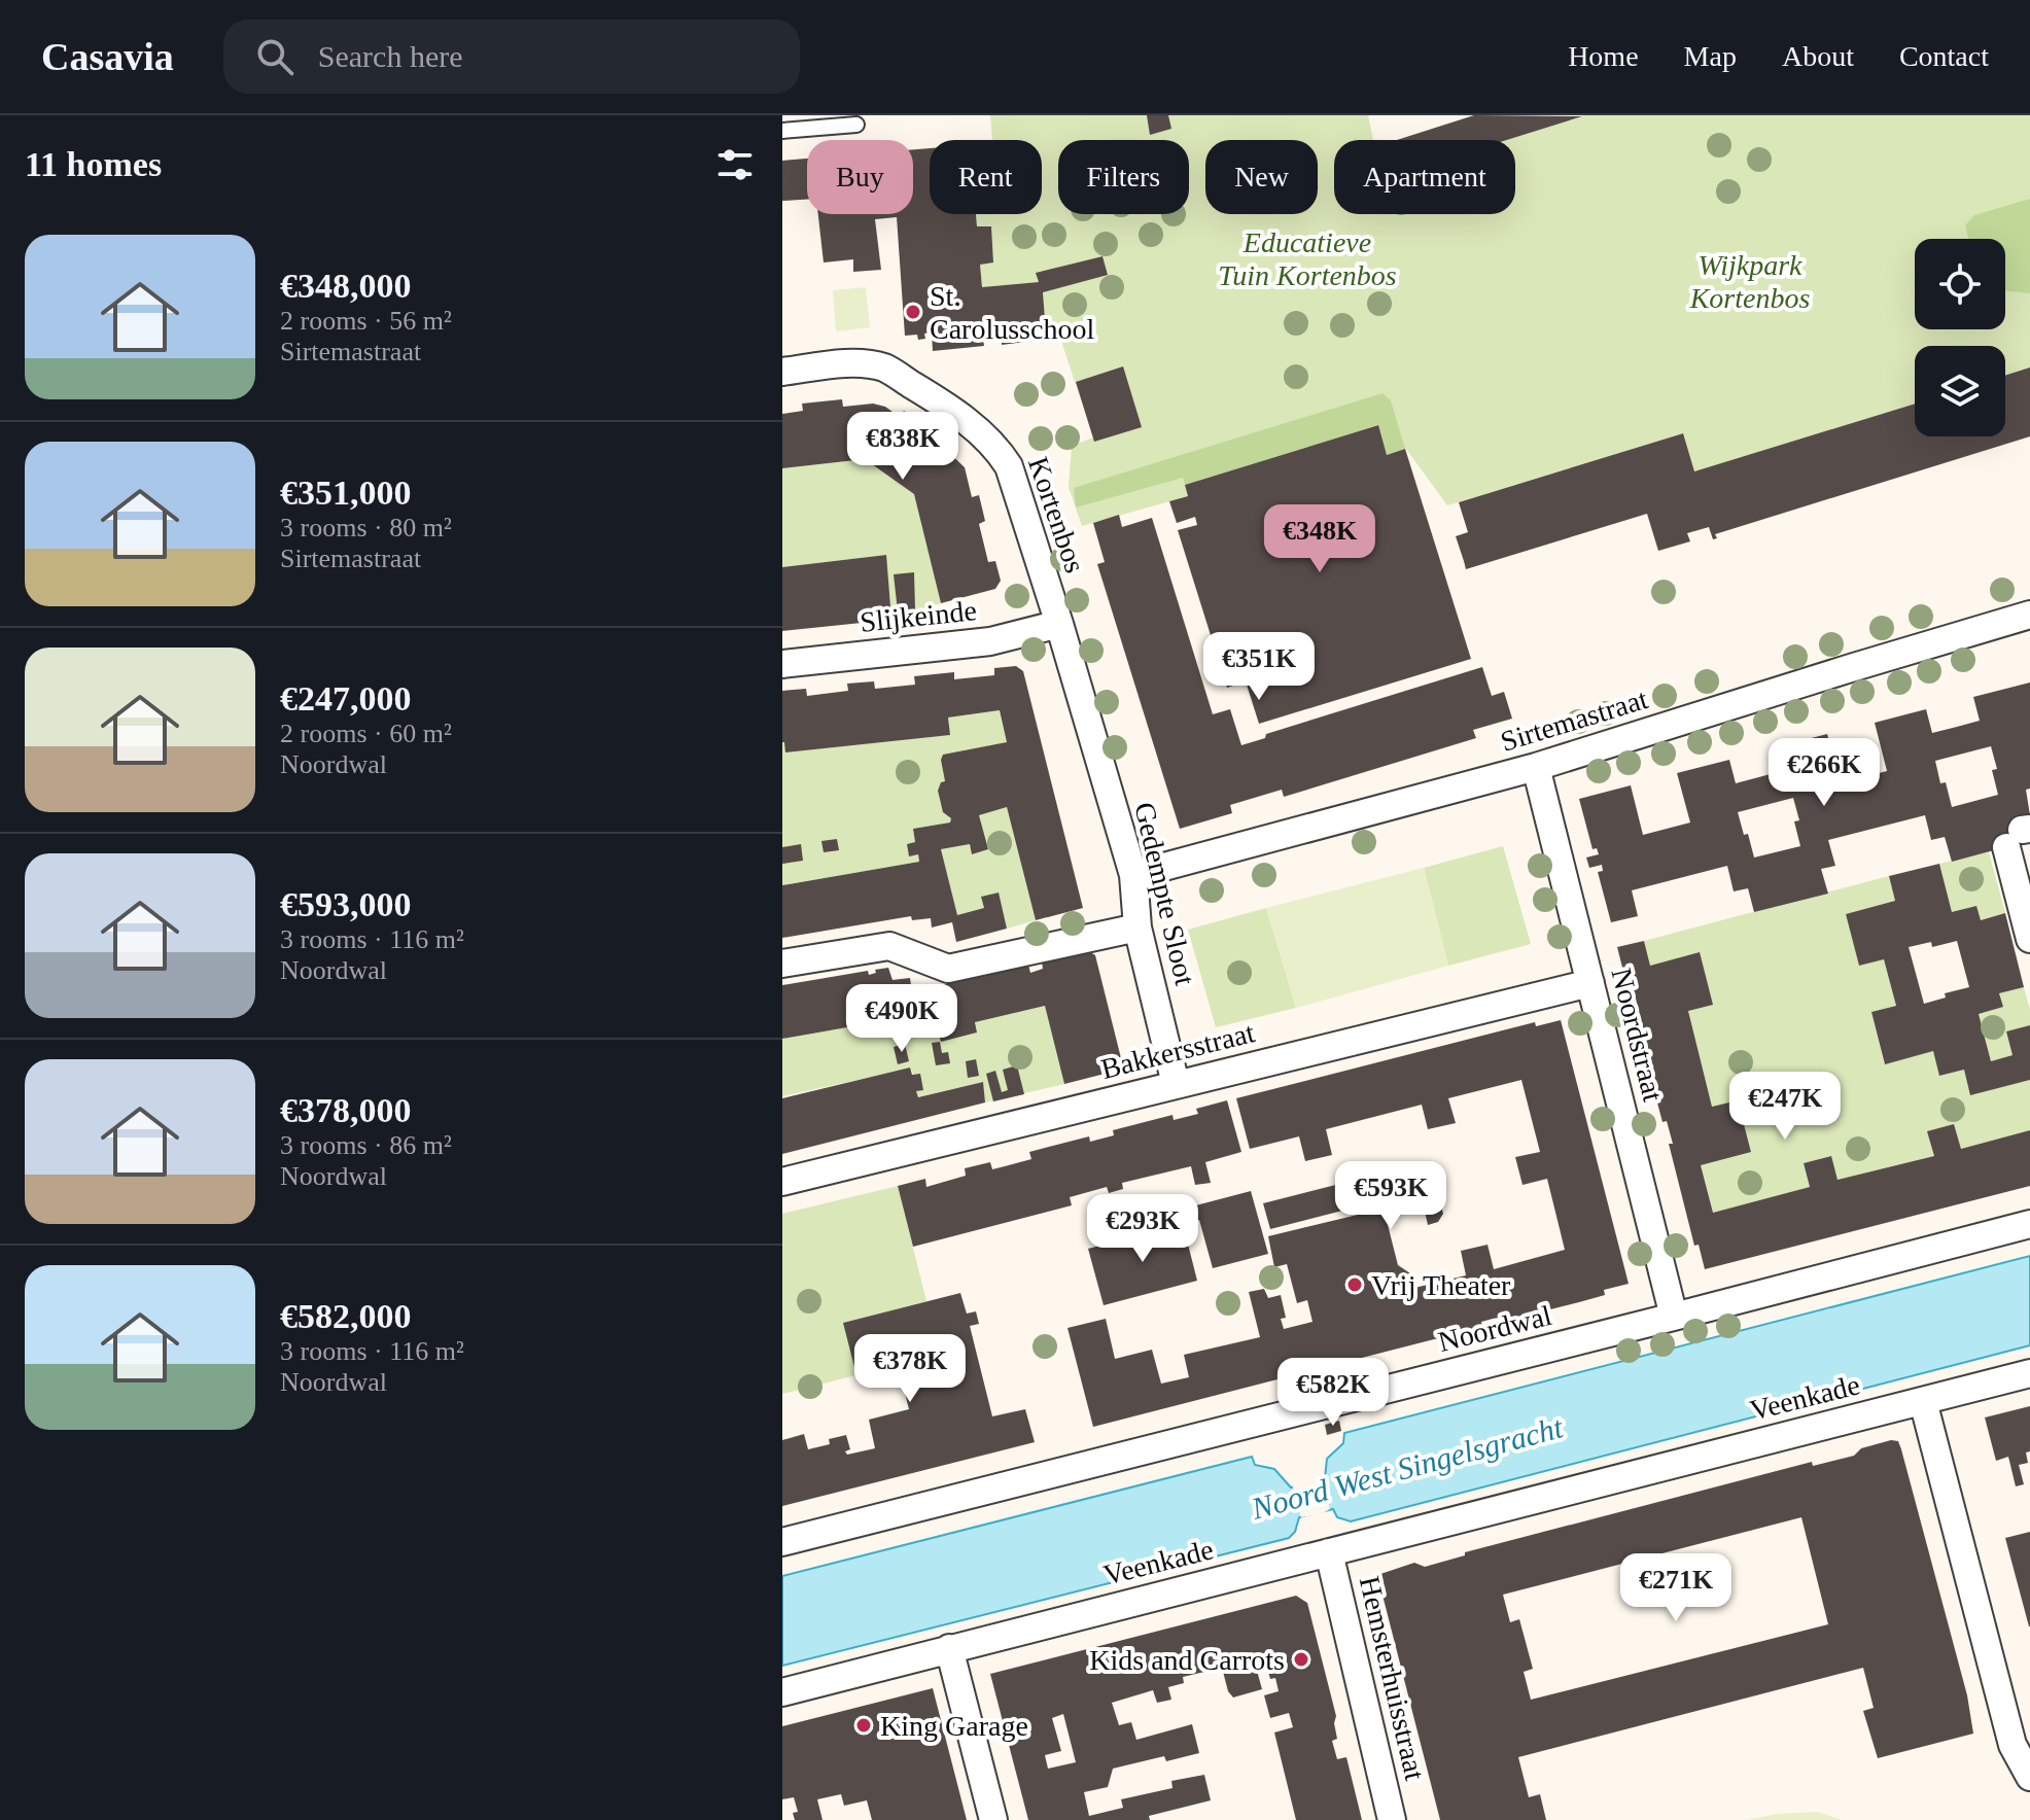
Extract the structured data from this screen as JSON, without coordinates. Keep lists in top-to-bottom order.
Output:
{
  "streets": {
    "street": [
      "Kortenbos",
      "Slijkeinde",
      "Sirtemastraat",
      "Gedempte Sloot",
      "Noordstraat",
      "Bakkersstraat",
      "Noordwal",
      "Veenkade",
      "Hemsterhuisstraat"
    ]
  },
  "crossings": [
    ["Kortenbos", "Slijkeinde"],
    ["Kortenbos", "Gedempte Sloot"],
    ["Slijkeinde", "Gedempte Sloot"],
    ["Sirtemastraat", "Gedempte Sloot"],
    ["Sirtemastraat", "Noordstraat"],
    ["Gedempte Sloot", "Bakkersstraat"],
    ["Noordstraat", "Bakkersstraat"],
    ["Noordstraat", "Noordwal"],
    ["Veenkade", "Hemsterhuisstraat"]
  ],
  "water": ["Noord West Singelsgracht"],
  "parks": ["Educatieve Tuin Kortenbos", "Wijkpark Kortenbos"],
  "places": [
    "St. Carolusschool",
    "Vrij Theater",
    "Kids and Carrots",
    "King Garage"
  ],
  "page": {
    "header": "Casavia",
    "search": "Search here",
    "nav": [
      "Home",
      "Map",
      "About",
      "Contact"
    ],
    "heading": "11 homes",
    "chip": [
      "Buy",
      "Rent",
      "Filters",
      "New",
      "Apartment"
    ],
    "list": [
      {
        "name": "€348,000",
        "note": "2 rooms · 56 m² · Sirtemastraat"
      },
      {
        "name": "€351,000",
        "note": "3 rooms · 80 m² · Sirtemastraat"
      },
      {
        "name": "€247,000",
        "note": "2 rooms · 60 m² · Noordwal"
      },
      {
        "name": "€593,000",
        "note": "3 rooms · 116 m² · Noordwal"
      },
      {
        "name": "€378,000",
        "note": "3 rooms · 86 m² · Noordwal"
      },
      {
        "name": "€582,000",
        "note": "3 rooms · 116 m² · Noordwal"
      }
    ],
    "price": [
      "€838K",
      "€348K",
      "€351K",
      "€266K",
      "€490K",
      "€247K",
      "€593K",
      "€293K",
      "€378K",
      "€582K",
      "€271K"
    ]
  }
}
